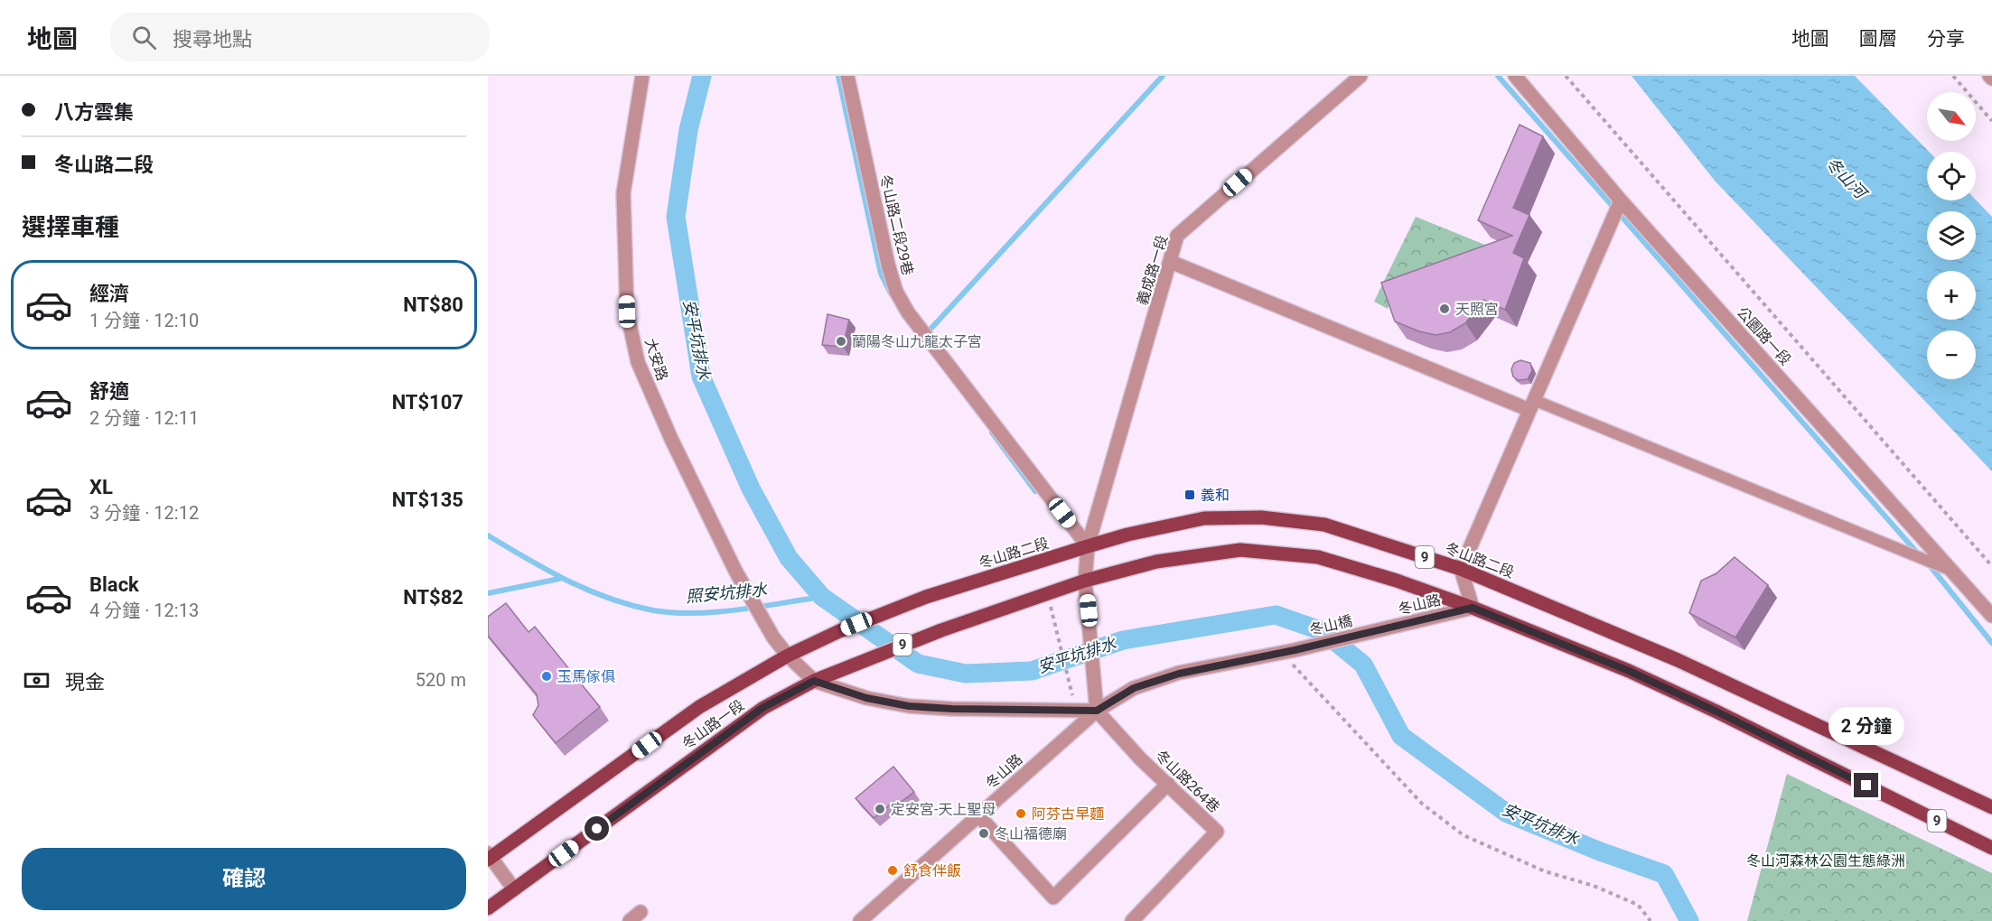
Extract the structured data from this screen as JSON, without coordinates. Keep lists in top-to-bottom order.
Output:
{
  "streets": {
    "main road": ["冬山路二段", "9", "冬山路一段"],
    "street": [
      "冬山路二段29巷",
      "義成路一段",
      "公園路一段",
      "大安路",
      "冬山路",
      "冬山橋",
      "冬山路264巷"
    ]
  },
  "crossings": [
    ["冬山路二段29巷", "義成路一段"],
    ["冬山路二段29巷", "冬山路二段"],
    ["義成路一段", "冬山路二段"],
    ["大安路", "冬山路一段"],
    ["冬山路二段", "冬山路一段"],
    ["9", "冬山路"],
    ["9", "冬山路一段"],
    ["冬山路", "冬山橋"],
    ["冬山路", "冬山路264巷"]
  ],
  "water": ["冬山河", "安平坑排水", "照安坑排水"],
  "parks": ["冬山河森林公園生態綠洲"],
  "places": {
    "other": [
      "天照宮",
      "蘭陽冬山九龍太子宮",
      "玉馬傢俱",
      "定安宮-天上聖母",
      "阿芬古早麵",
      "冬山福德廟",
      "舒食伴飯"
    ],
    "transit": ["義和"]
  },
  "north": "bottom right",
  "page": {
    "header": "地圖",
    "search": "搜尋地點",
    "nav": ["地圖", "圖層", "分享"],
    "banner": ["八方雲集", "冬山路二段"],
    "map_buttons": ["+", "−"],
    "heading": "選擇車種",
    "list": [
      {
        "name": "經濟",
        "note": "1 分鐘 · 12:10",
        "value": "NT$80"
      },
      {
        "name": "舒適",
        "note": "2 分鐘 · 12:11",
        "value": "NT$107"
      },
      {
        "name": "XL",
        "note": "3 分鐘 · 12:12",
        "value": "NT$135"
      },
      {
        "name": "Black",
        "note": "4 分鐘 · 12:13",
        "value": "NT$82"
      }
    ],
    "pay": ["現金", "520 m"],
    "bubble": "2 分鐘",
    "buttons": "確認"
  }
}
